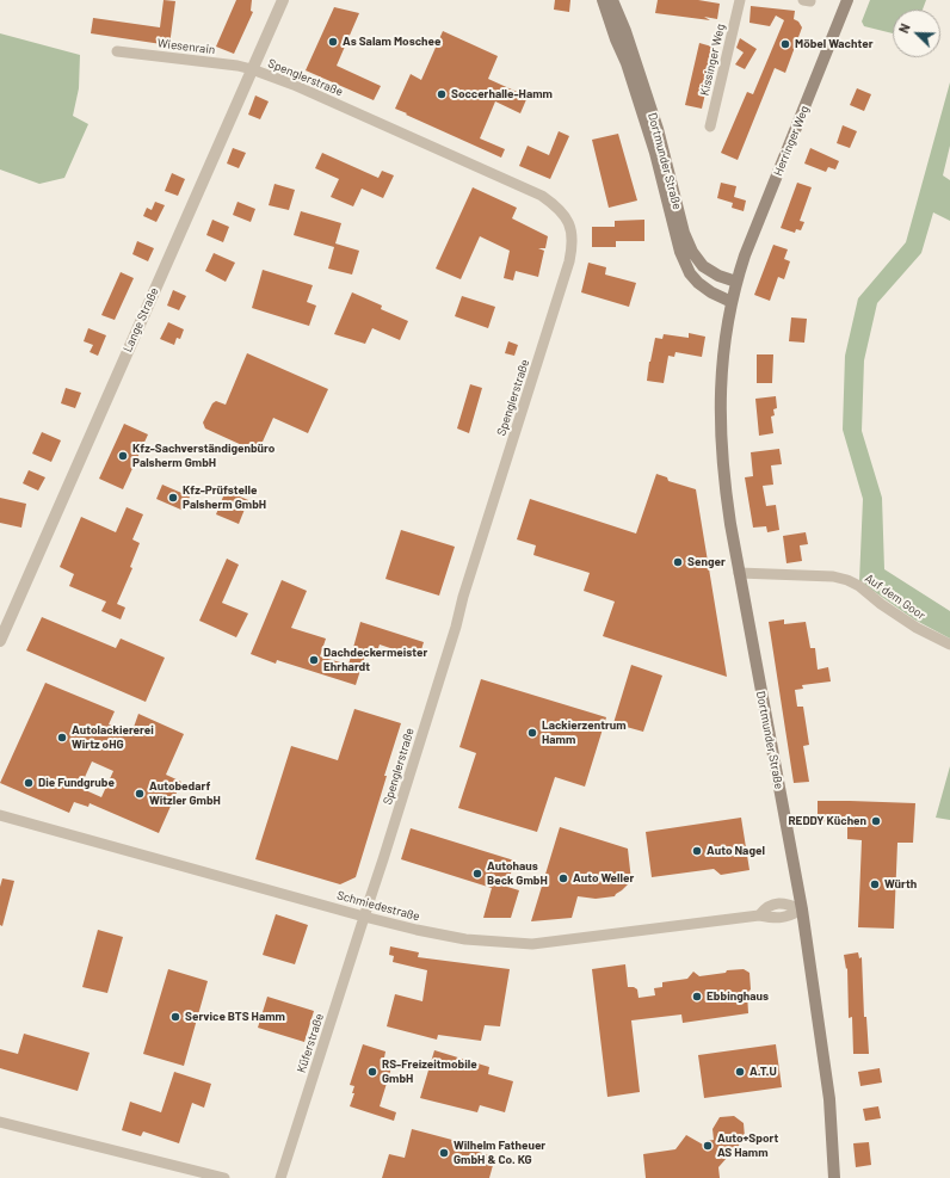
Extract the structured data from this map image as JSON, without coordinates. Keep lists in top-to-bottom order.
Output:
{
  "streets": {
    "main road": ["Herringer Weg", "Dortmunder Straße"],
    "street": [
      "Wiesenrain",
      "Kissinger Weg",
      "Spenglerstraße",
      "Lange Straße",
      "Auf dem Goor",
      "Schmiedestraße",
      "Küferstraße"
    ]
  },
  "crossings": [
    ["Wiesenrain", "Spenglerstraße"],
    ["Wiesenrain", "Lange Straße"],
    ["Spenglerstraße", "Lange Straße"],
    ["Spenglerstraße", "Schmiedestraße"],
    ["Spenglerstraße", "Küferstraße"],
    ["Herringer Weg", "Dortmunder Straße"],
    ["Dortmunder Straße", "Auf dem Goor"],
    ["Dortmunder Straße", "Schmiedestraße"],
    ["Schmiedestraße", "Küferstraße"]
  ],
  "places": [
    "As Salam Moschee",
    "Möbel Wachter",
    "Soccerhalle-Hamm",
    "Kfz-Sachverständigenbüro Palsherm GmbH",
    "Kfz-Prüfstelle Palsherm GmbH",
    "Senger",
    "Dachdeckermeister Ehrhardt",
    "Lackierzentrum Hamm",
    "Autolackiererei Wirtz oHG",
    "Die Fundgrube",
    "Autobedarf Witzler GmbH",
    "REDDY Küchen",
    "Auto Nagel",
    "Autohaus Beck GmbH",
    "Auto Weller",
    "Würth",
    "Ebbinghaus",
    "Service BTS Hamm",
    "RS-Freizeitmobile GmbH",
    "A.T.U",
    "Auto+Sport AS Hamm",
    "Wilhelm Fatheuer GmbH & Co. KG"
  ],
  "north": "top left"
}
